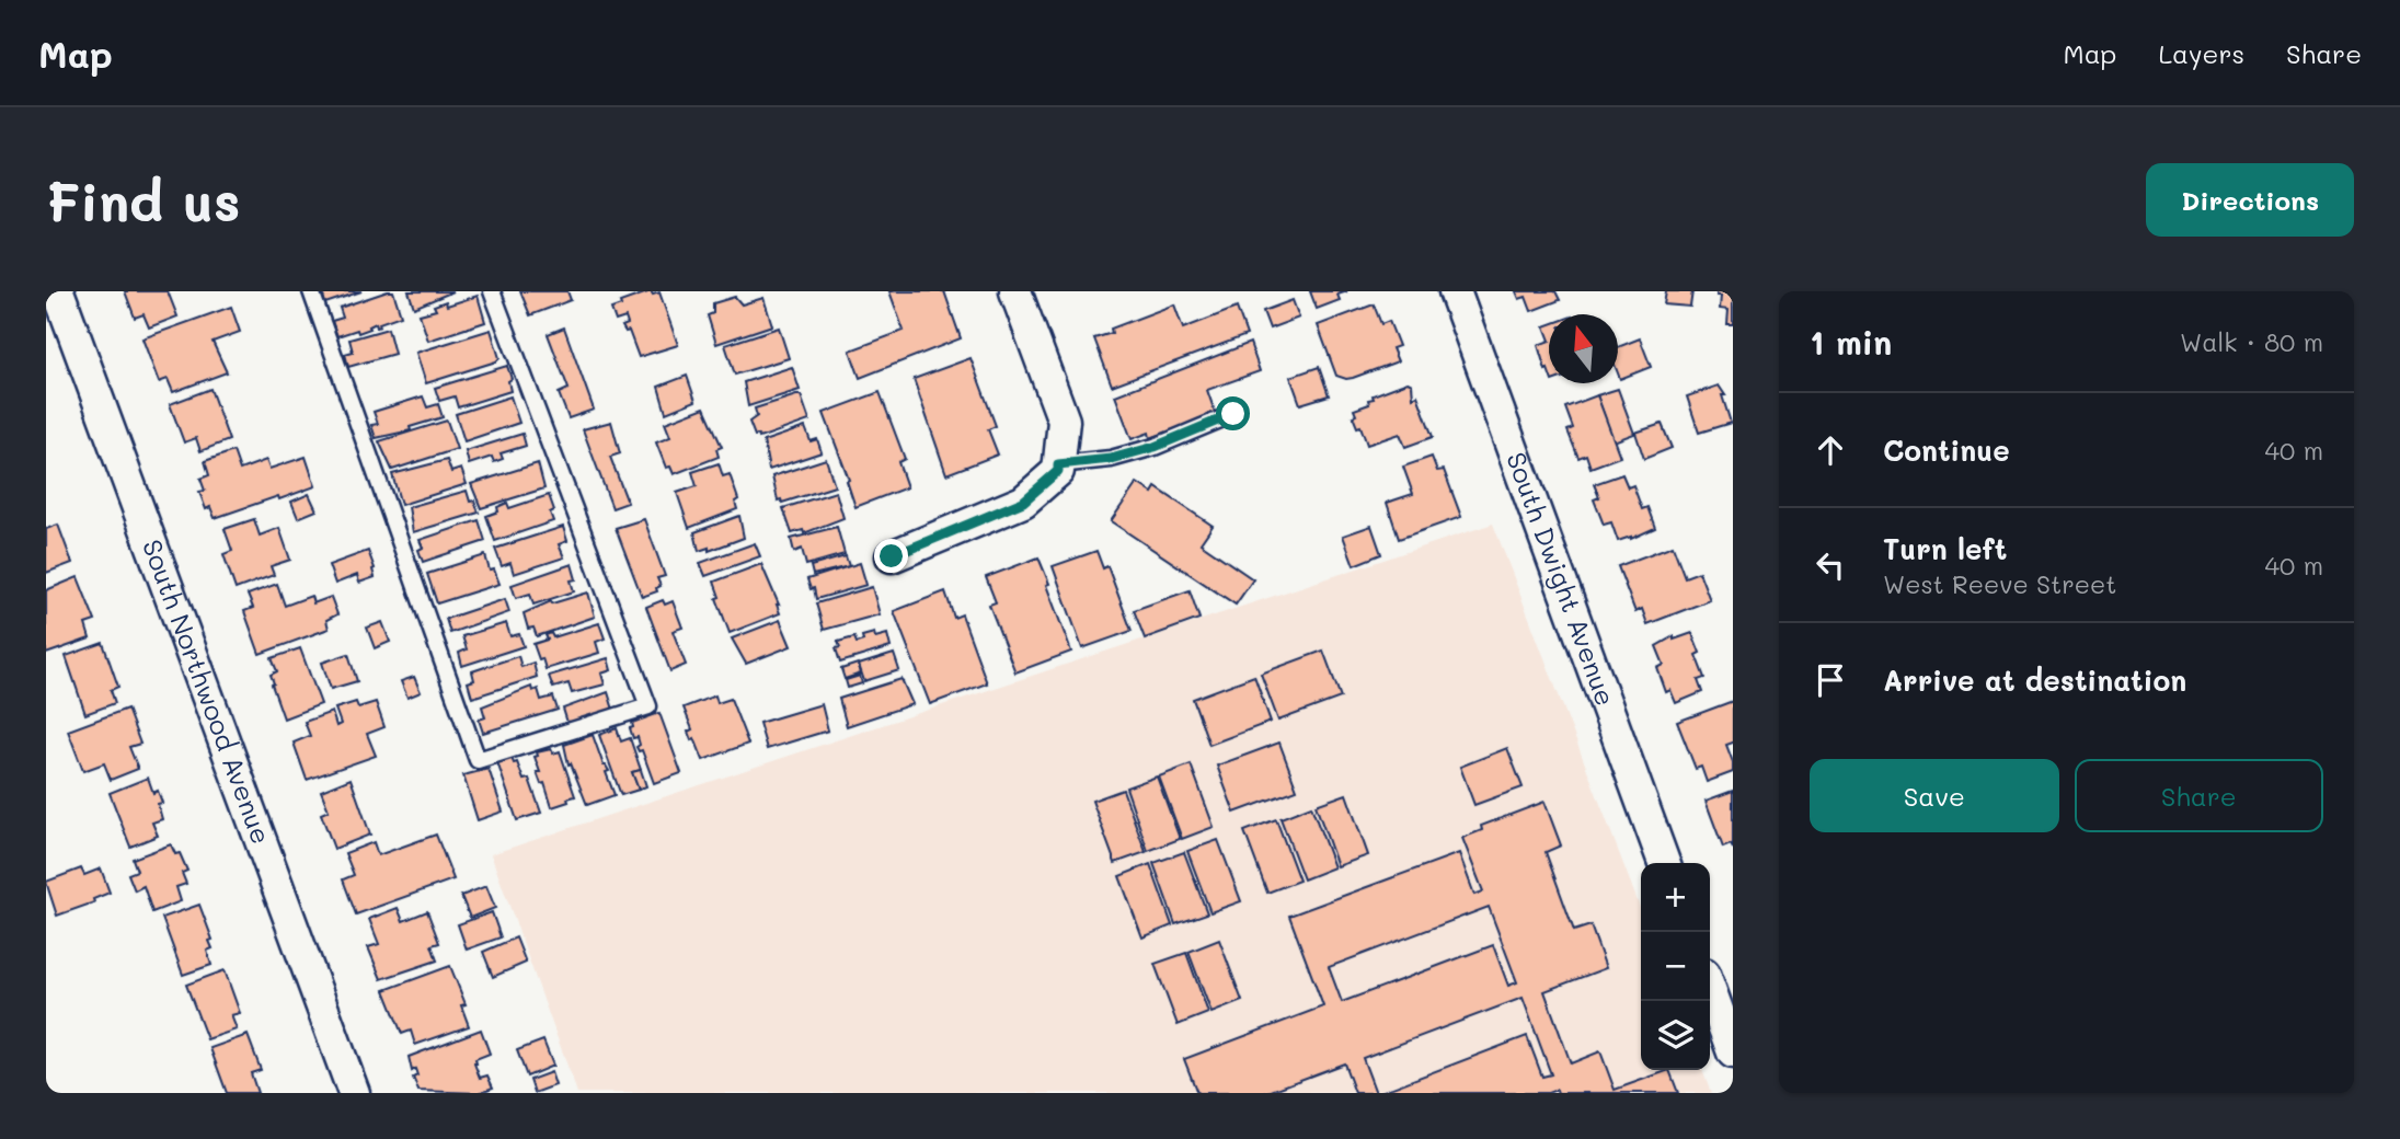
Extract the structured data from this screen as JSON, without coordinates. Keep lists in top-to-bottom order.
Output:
{
  "streets": {
    "street": ["South Dwight Avenue", "South Northwood Avenue"]
  },
  "north": "top",
  "page": {
    "header": "Map",
    "nav": ["Map", "Layers", "Share"],
    "buttons": [
      "Directions",
      ["Save", "Share"]
    ],
    "title": "Find us",
    "heading": ["1 min", "Walk · 80 m"],
    "list": [
      ["Continue", "40 m"],
      ["Turn left", "West Reeve Street", "40 m"],
      "Arrive at destination"
    ],
    "map_buttons": ["+", "−"]
  }
}
